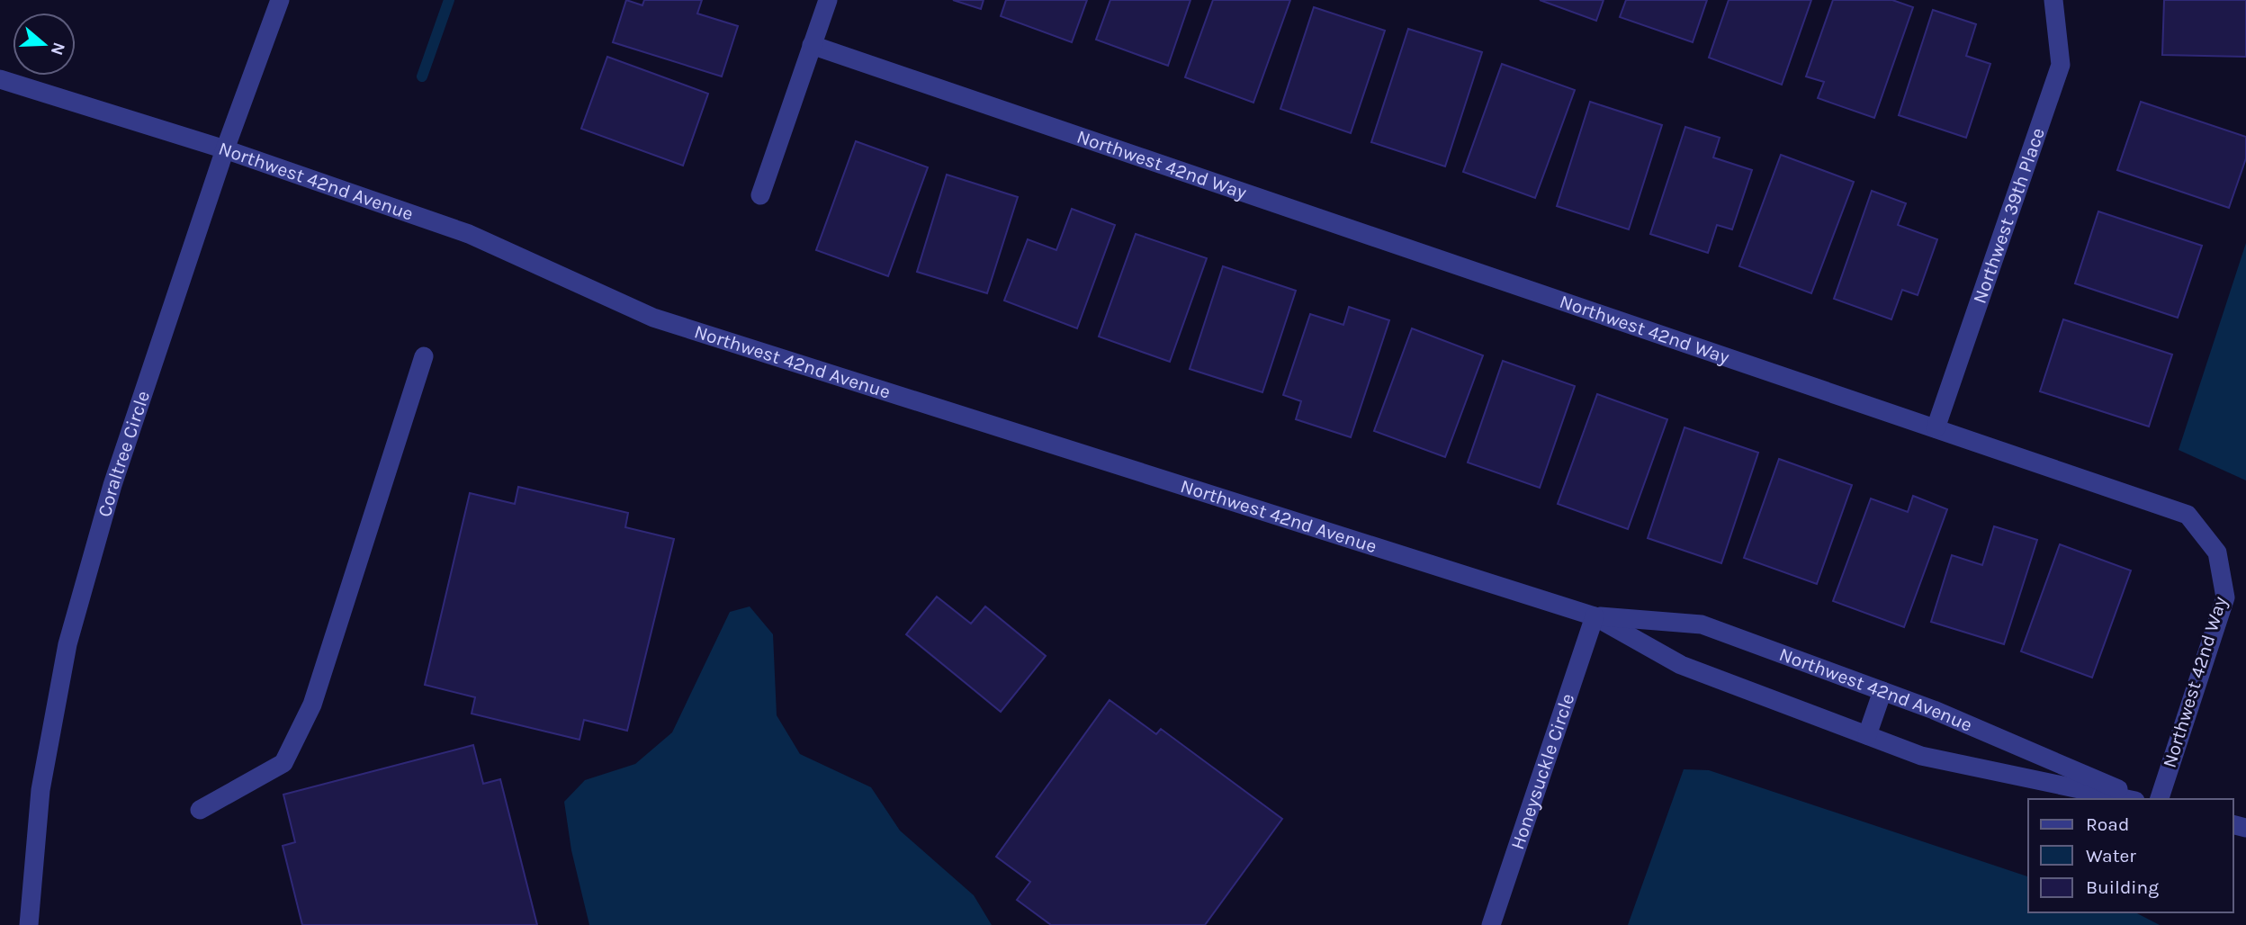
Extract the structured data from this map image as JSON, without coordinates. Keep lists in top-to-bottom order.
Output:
{
  "streets": {
    "street": [
      "Northwest 42nd Way",
      "Northwest 42nd Avenue",
      "Northwest 39th Place",
      "Coraltree Circle",
      "Honeysuckle Circle"
    ]
  },
  "crossings": [
    ["Northwest 42nd Way", "Northwest 39th Place"],
    ["Northwest 42nd Avenue", "Coraltree Circle"],
    ["Northwest 42nd Avenue", "Honeysuckle Circle"]
  ],
  "legend": ["Road", "Water", "Building"],
  "north": "right"
}
